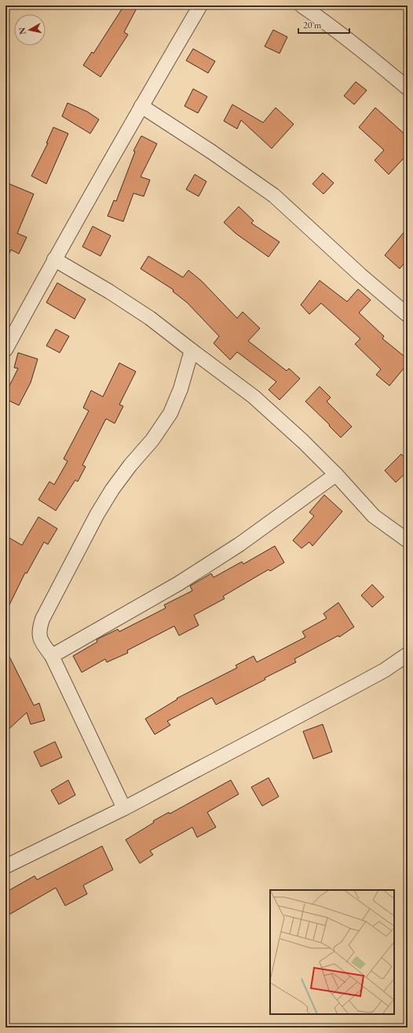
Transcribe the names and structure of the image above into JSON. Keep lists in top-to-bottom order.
{
  "scale_bar": "20 m",
  "north": "left"
}
